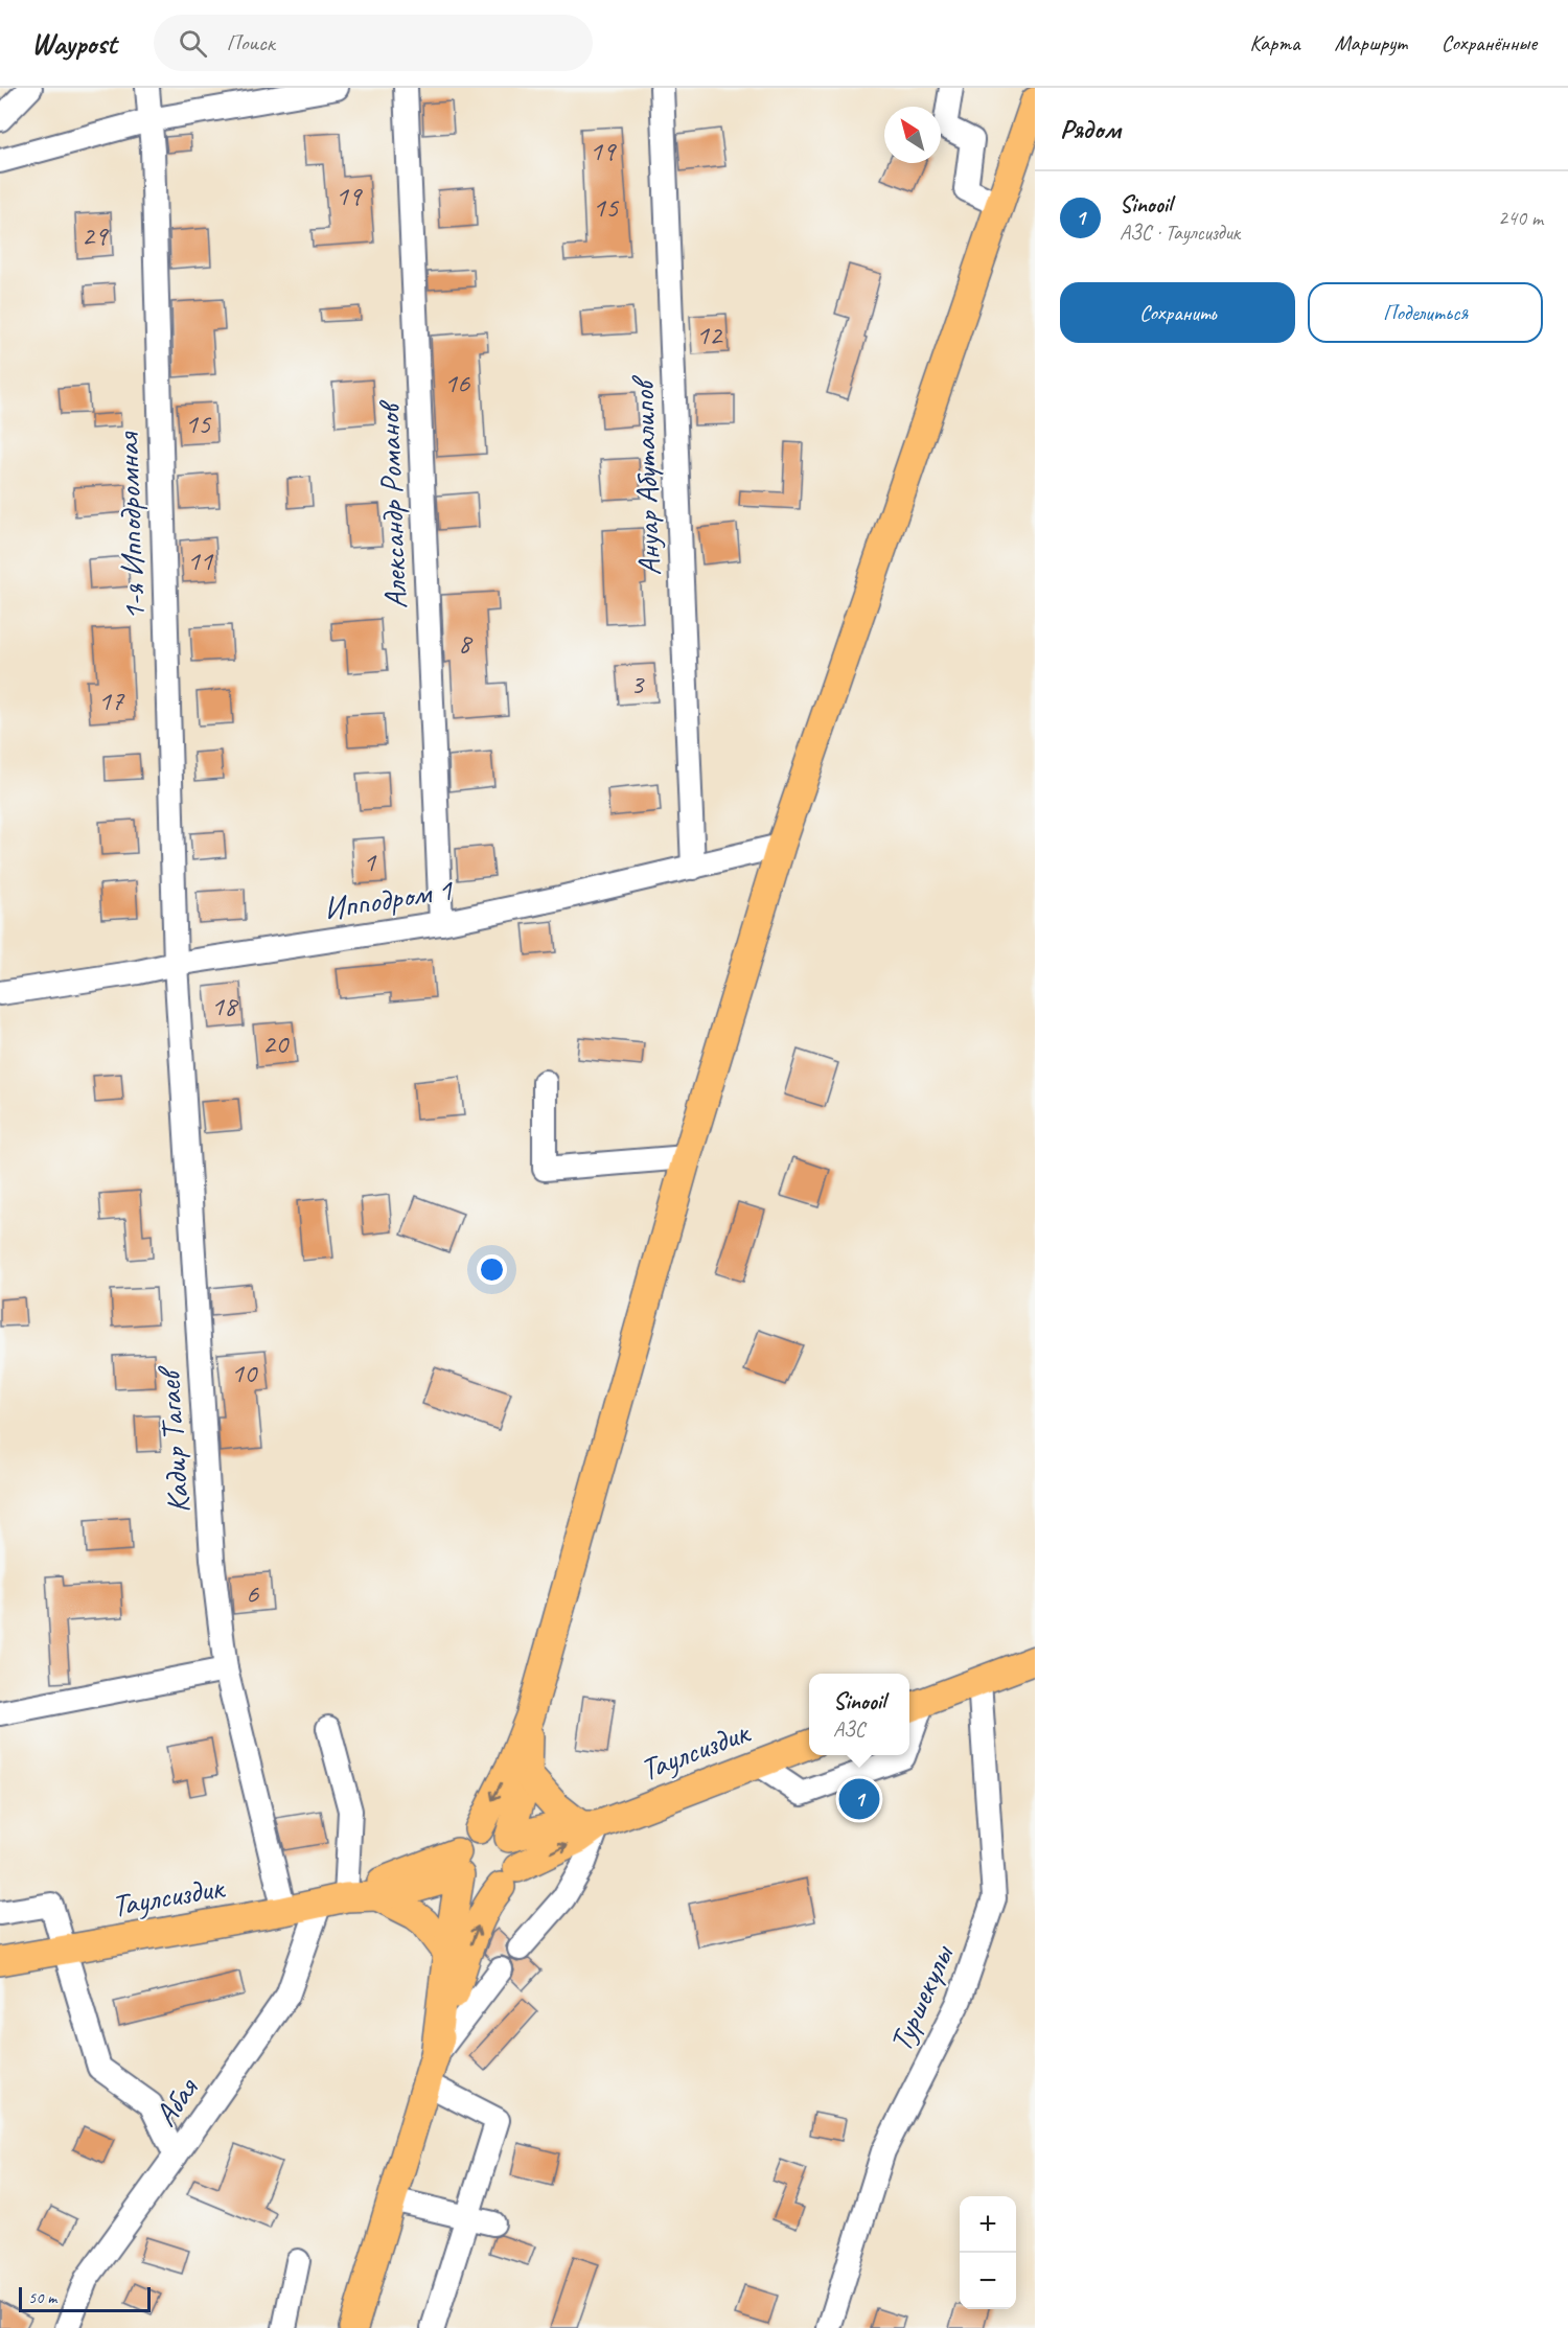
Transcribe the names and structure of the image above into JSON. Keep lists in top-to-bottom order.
{
  "streets": {
    "main road": ["Таулсиздик"],
    "street": [
      "Ануар Абуталипов",
      "Александр Романов",
      "1-я Ипподромная",
      "Ипподром 1",
      "Кадир Тагаев",
      "Туршекулы",
      "Абая"
    ]
  },
  "crossings": [
    ["Ануар Абуталипов", "Ипподром 1"],
    ["Александр Романов", "Ипподром 1"],
    ["1-я Ипподромная", "Ипподром 1"],
    ["1-я Ипподромная", "Кадир Тагаев"],
    ["Ипподром 1", "Кадир Тагаев"],
    ["Кадир Тагаев", "Таулсиздик"],
    ["Таулсиздик", "Абая"]
  ],
  "house_numbers": [
    "19",
    "19",
    "15",
    "29",
    "12",
    "16",
    "15",
    "11",
    "8",
    "3",
    "17",
    "1",
    "18",
    "20",
    "10",
    "6"
  ],
  "scale_bar": "50 m",
  "north": "top left",
  "page": {
    "header": "Waypost",
    "search": "Поиск",
    "nav": ["Карта", "Маршрут", "Сохранённые"],
    "heading": "Рядом",
    "list": [
      {
        "mark": "1",
        "name": "Sinooil",
        "note": "АЗС · Таулсиздик",
        "value": "240 m"
      }
    ],
    "buttons": ["Сохранить", "Поделиться"],
    "popup": ["Sinooil", "АЗС"],
    "pins": "1",
    "map_buttons": ["+", "−"],
    "scale": "50 m"
  }
}
